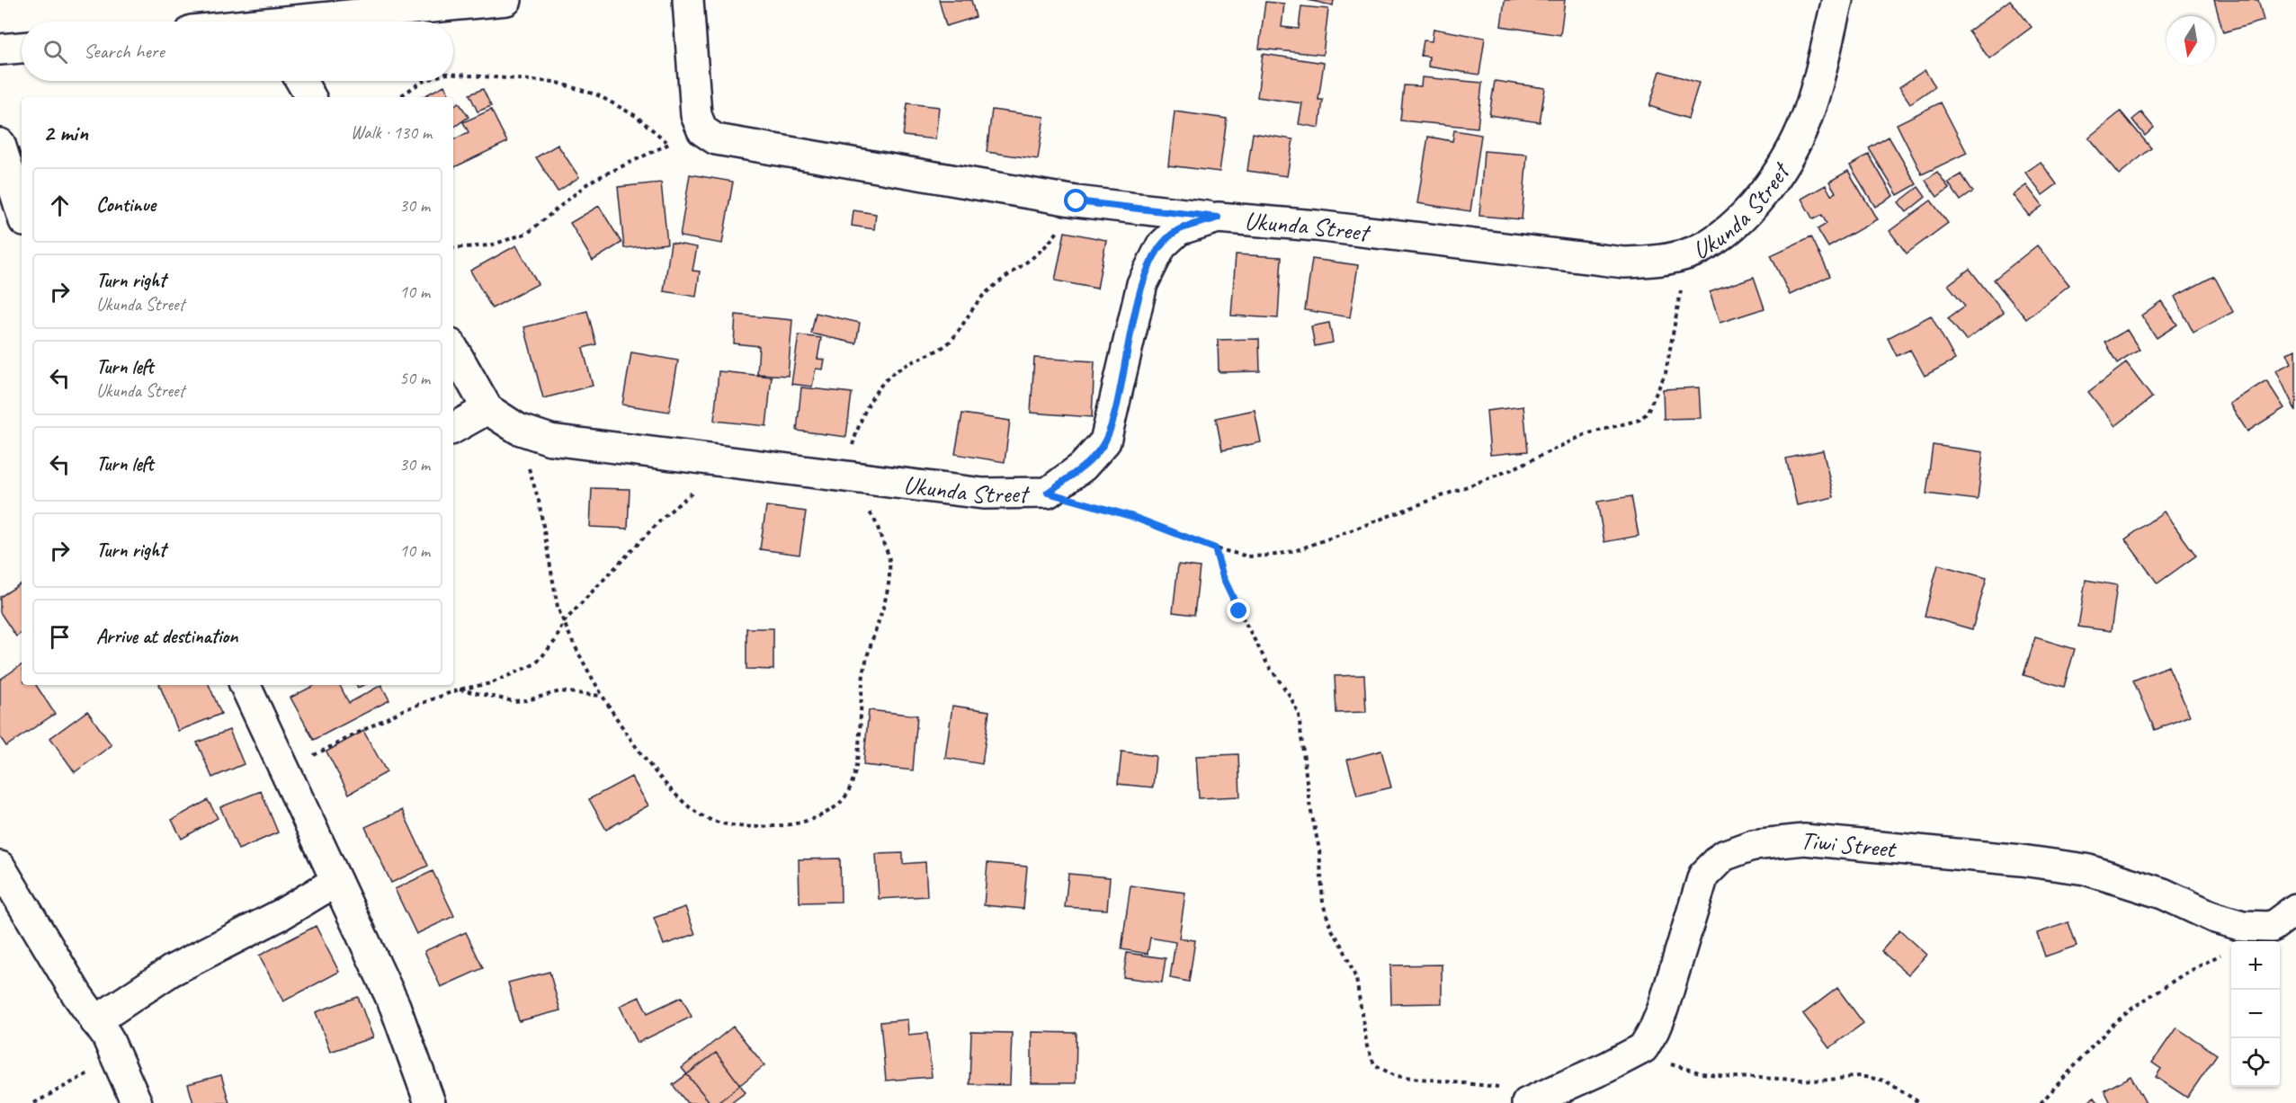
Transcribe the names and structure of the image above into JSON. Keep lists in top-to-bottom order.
{
  "streets": {
    "street": ["Ukunda Street", "Tiwi Street"]
  },
  "north": "bottom",
  "page": {
    "search": "Search here",
    "heading": ["2 min", "Walk · 130 m"],
    "list": [
      ["Continue", "30 m"],
      ["Turn right", "Ukunda Street", "10 m"],
      ["Turn left", "Ukunda Street", "50 m"],
      ["Turn left", "30 m"],
      ["Turn right", "10 m"],
      "Arrive at destination"
    ],
    "map_buttons": ["+", "−"]
  }
}
